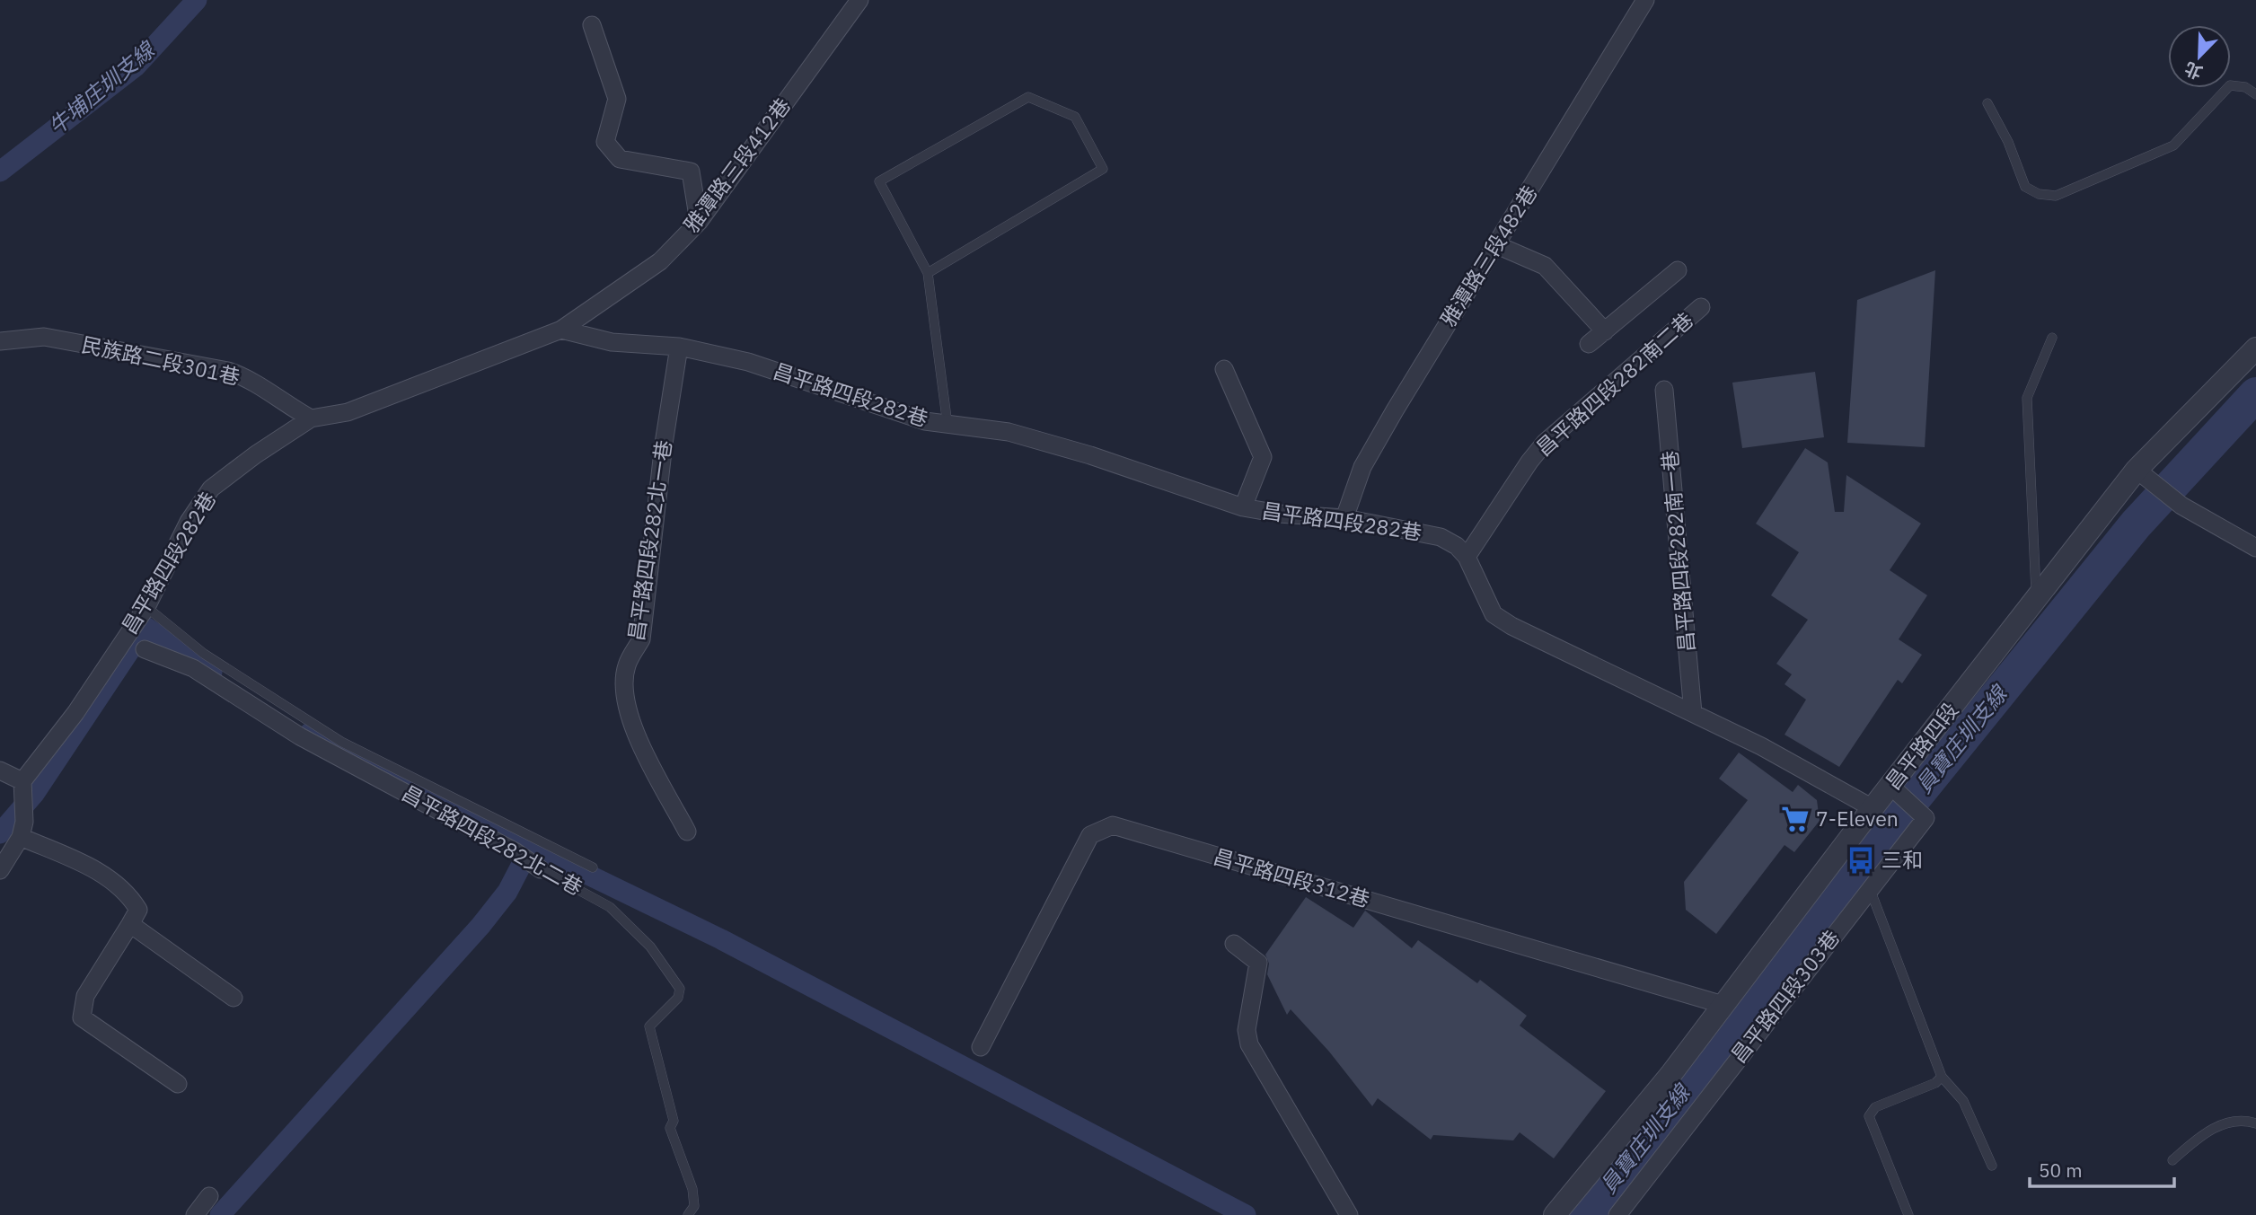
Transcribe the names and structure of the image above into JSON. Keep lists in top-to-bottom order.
{
  "streets": {
    "street": [
      "雅潭路三段412巷",
      "雅潭路三段482巷",
      "民族路二段301巷",
      "昌平路四段282南二巷",
      "昌平路四段282巷",
      "昌平路四段282北一巷",
      "昌平路四段282南一巷",
      "昌平路四段",
      "昌平路四段282北二巷",
      "昌平路四段312巷",
      "昌平路四段303巷"
    ]
  },
  "crossings": [
    ["雅潭路三段412巷", "昌平路四段282巷"],
    ["雅潭路三段482巷", "昌平路四段282巷"],
    ["民族路二段301巷", "昌平路四段282巷"],
    ["昌平路四段282南二巷", "昌平路四段282巷"],
    ["昌平路四段282巷", "昌平路四段282北一巷"],
    ["昌平路四段282巷", "昌平路四段282南一巷"],
    ["昌平路四段282巷", "昌平路四段"],
    ["昌平路四段282巷", "昌平路四段282北二巷"],
    ["昌平路四段", "昌平路四段312巷"],
    ["昌平路四段", "昌平路四段303巷"]
  ],
  "water": ["牛埔庄圳支線", "員寶庄圳支線"],
  "places": {
    "supermarket": ["7-Eleven"],
    "bus stop": ["三和"]
  },
  "scale_bar": "50 m",
  "north": "bottom left"
}
